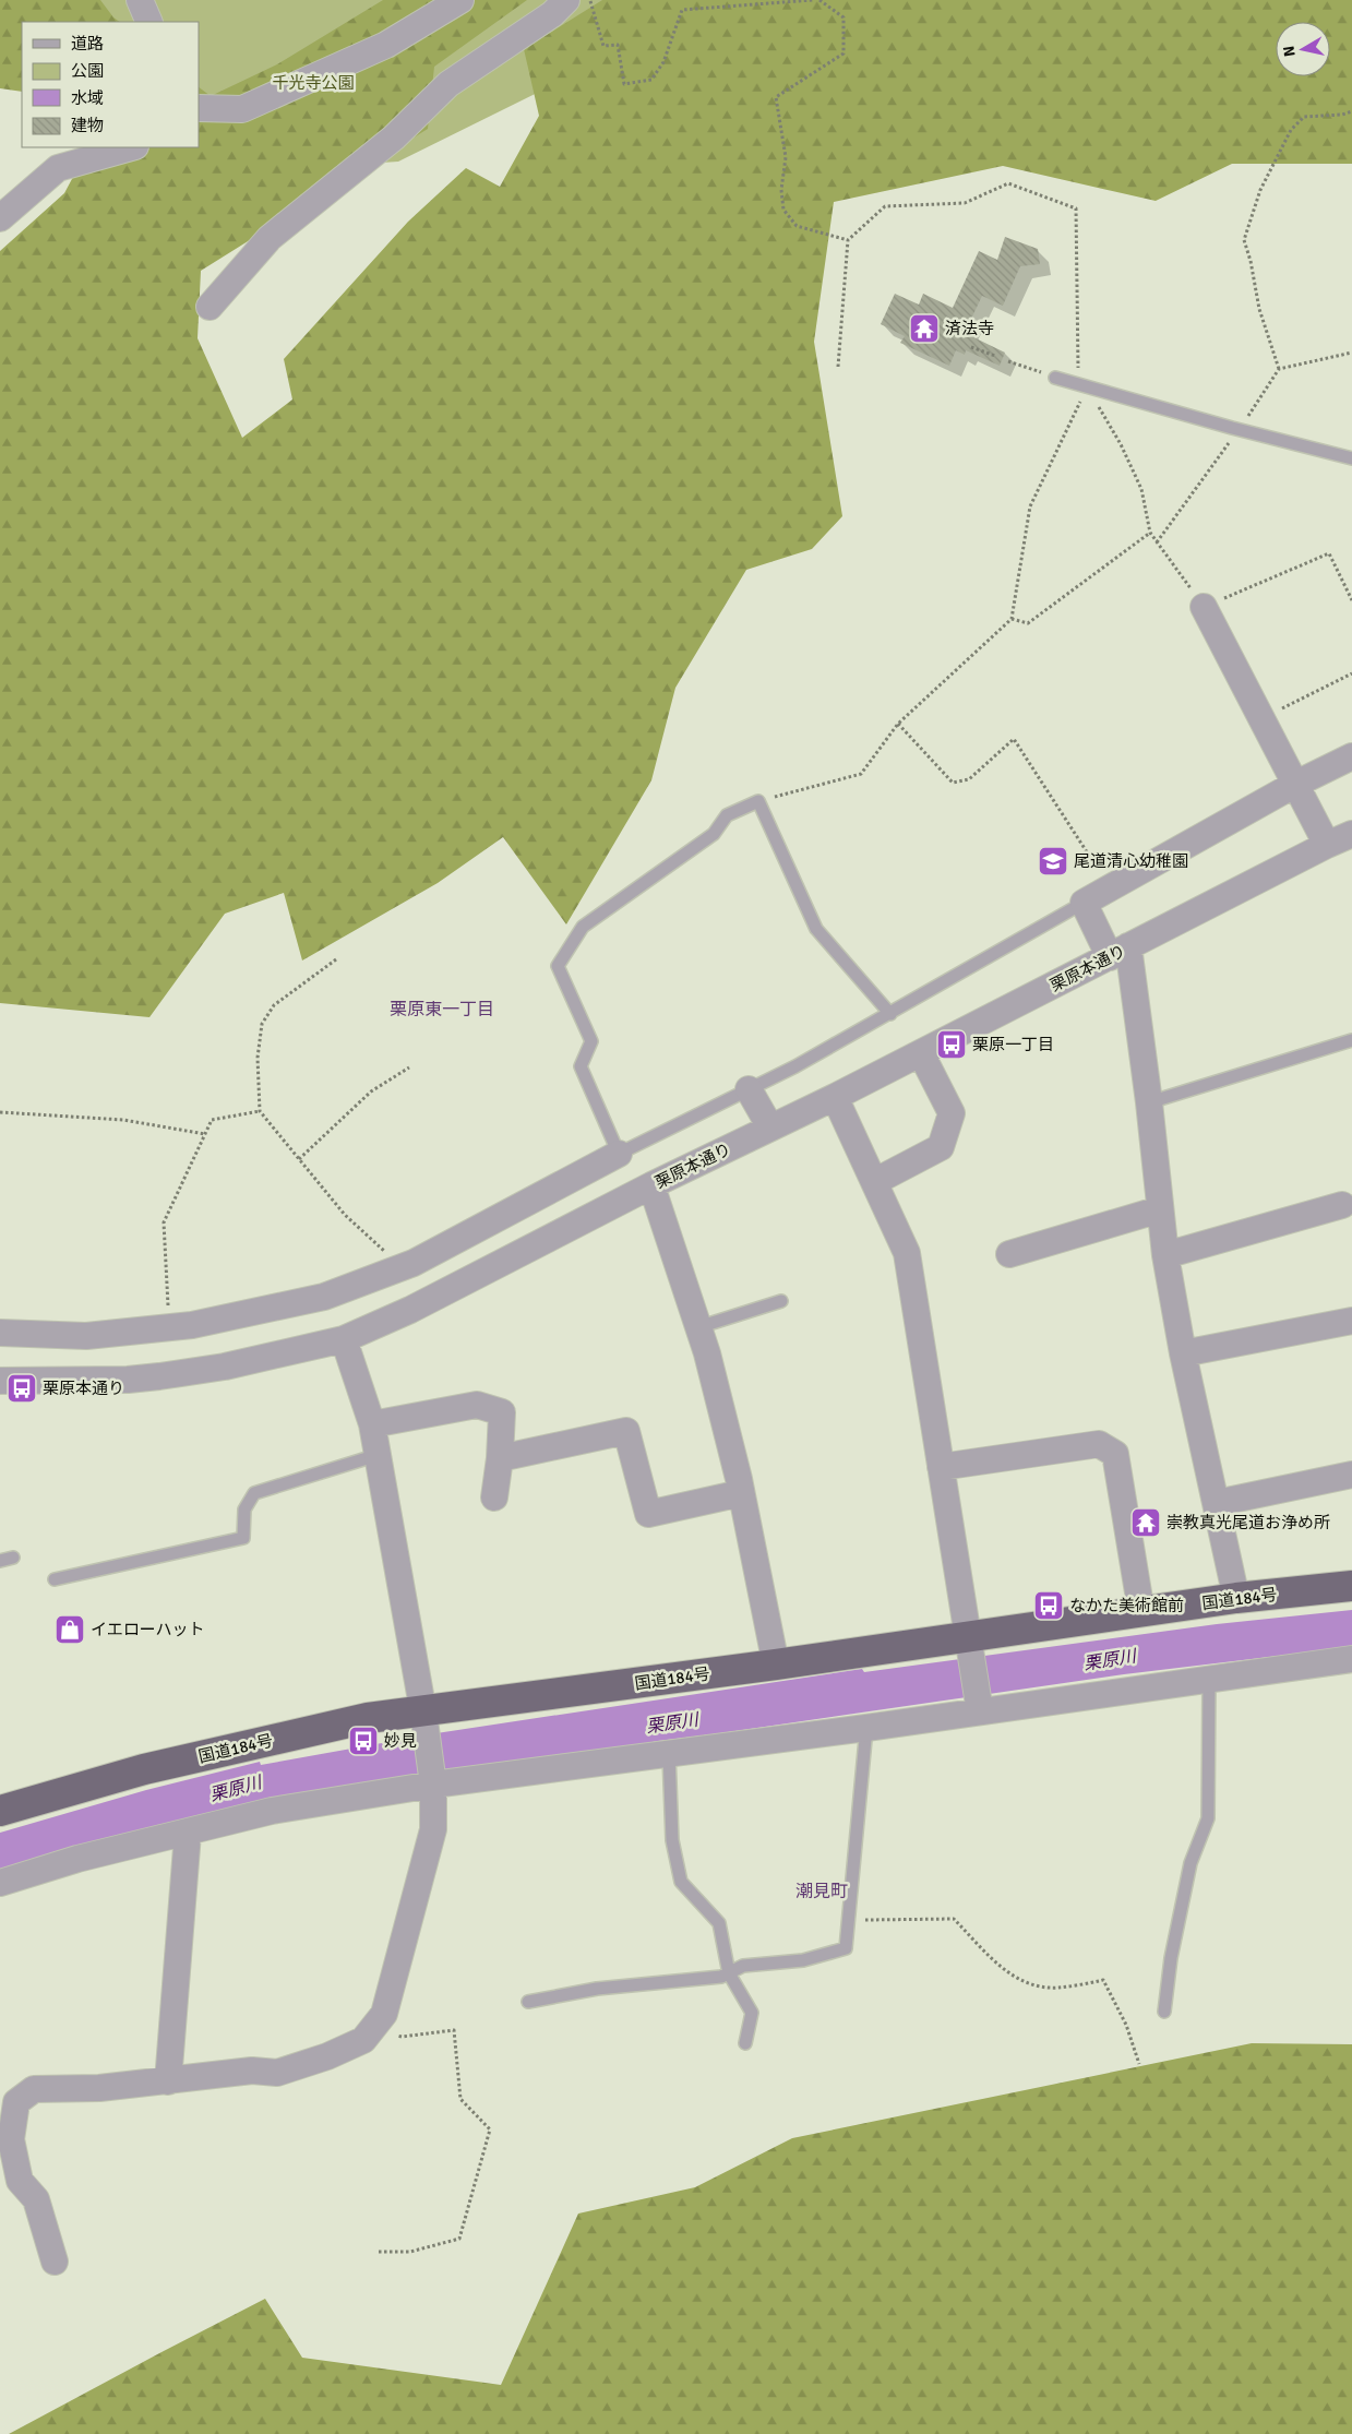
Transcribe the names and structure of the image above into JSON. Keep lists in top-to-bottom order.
{
  "streets": {
    "highway": ["国道184号"],
    "street": ["栗原本通り"]
  },
  "districts": ["栗原東一丁目", "潮見町"],
  "water": ["栗原川"],
  "parks": ["千光寺公園"],
  "places": {
    "temple": ["済法寺", "崇教真光尾道お浄め所"],
    "school or university": ["尾道清心幼稚園"],
    "bus stop": [
      "栗原一丁目",
      "栗原本通り",
      "なかた美術館前",
      "妙見"
    ],
    "shop": ["イエローハット"]
  },
  "legend": [
    "道路",
    "公園",
    "水域",
    "建物"
  ],
  "north": "left"
}
